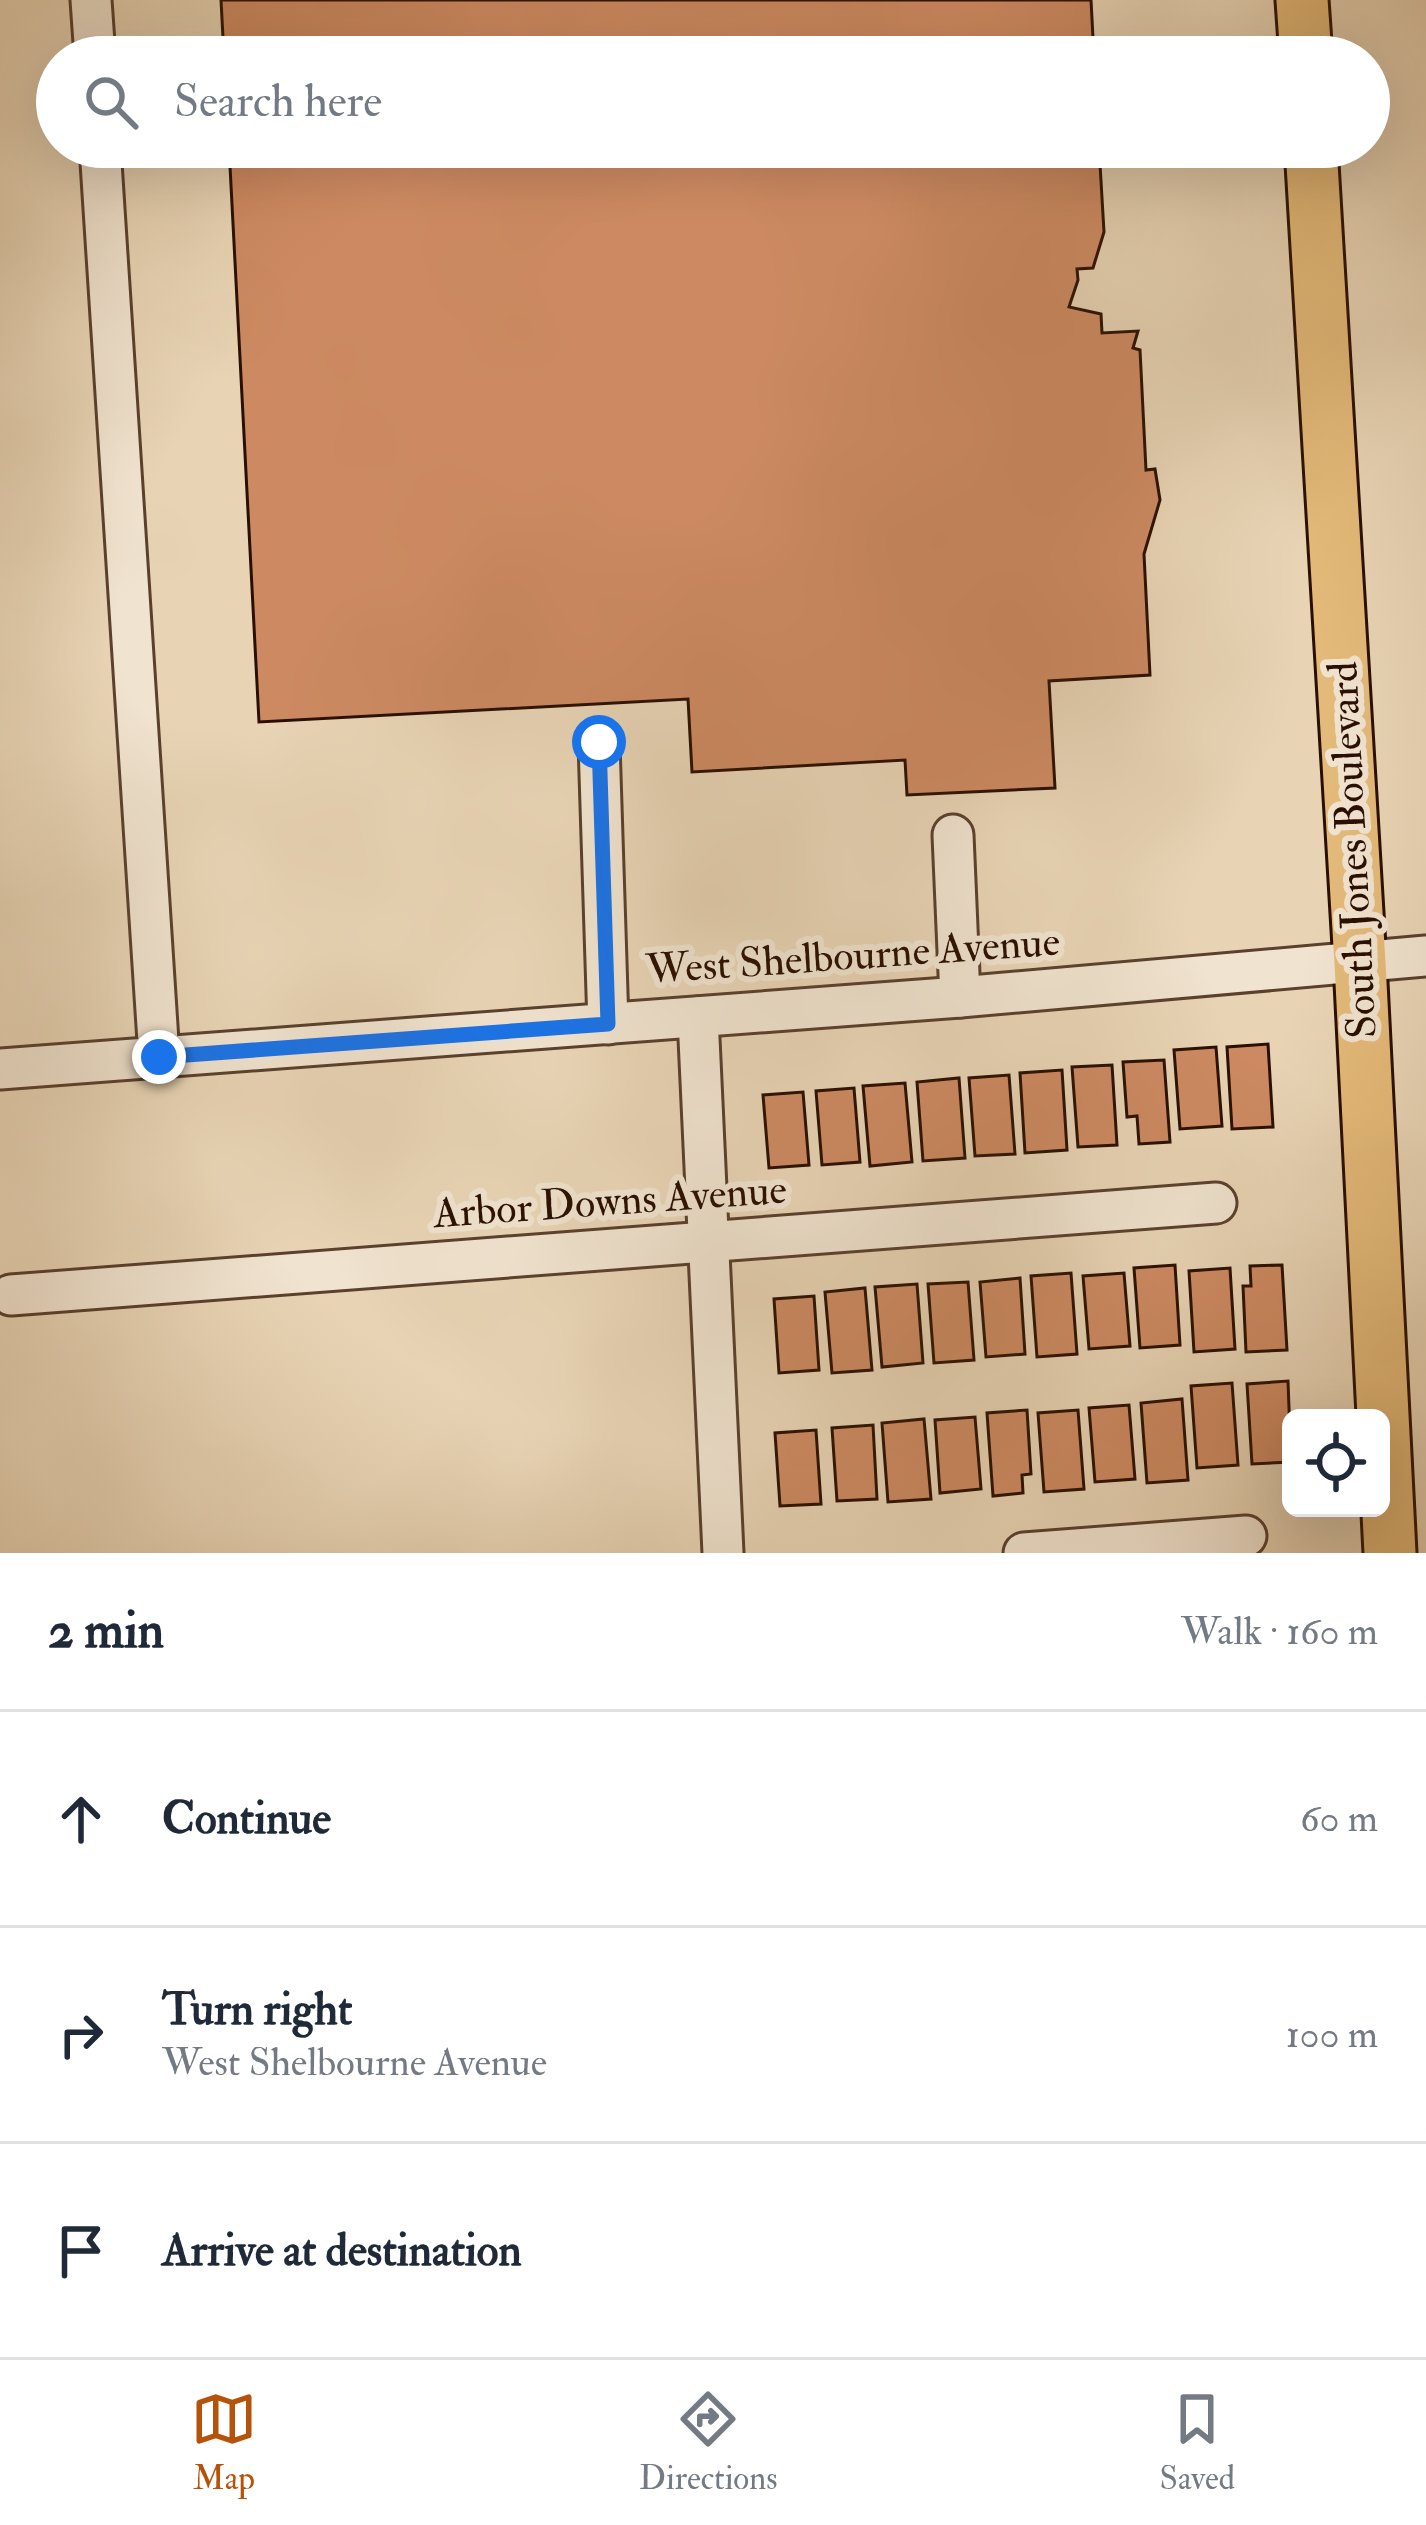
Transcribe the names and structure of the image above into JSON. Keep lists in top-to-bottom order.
{
  "streets": {
    "main road": ["South Jones Boulevard"],
    "street": ["West Shelbourne Avenue", "Arbor Downs Avenue"]
  },
  "crossings": [
    ["South Jones Boulevard", "West Shelbourne Avenue"]
  ],
  "page": {
    "search": "Search here",
    "heading": ["2 min", "Walk · 160 m"],
    "list": [
      ["Continue", "60 m"],
      ["Turn right", "West Shelbourne Avenue", "100 m"],
      "Arrive at destination"
    ],
    "nav": ["Map", "Directions", "Saved"]
  }
}
